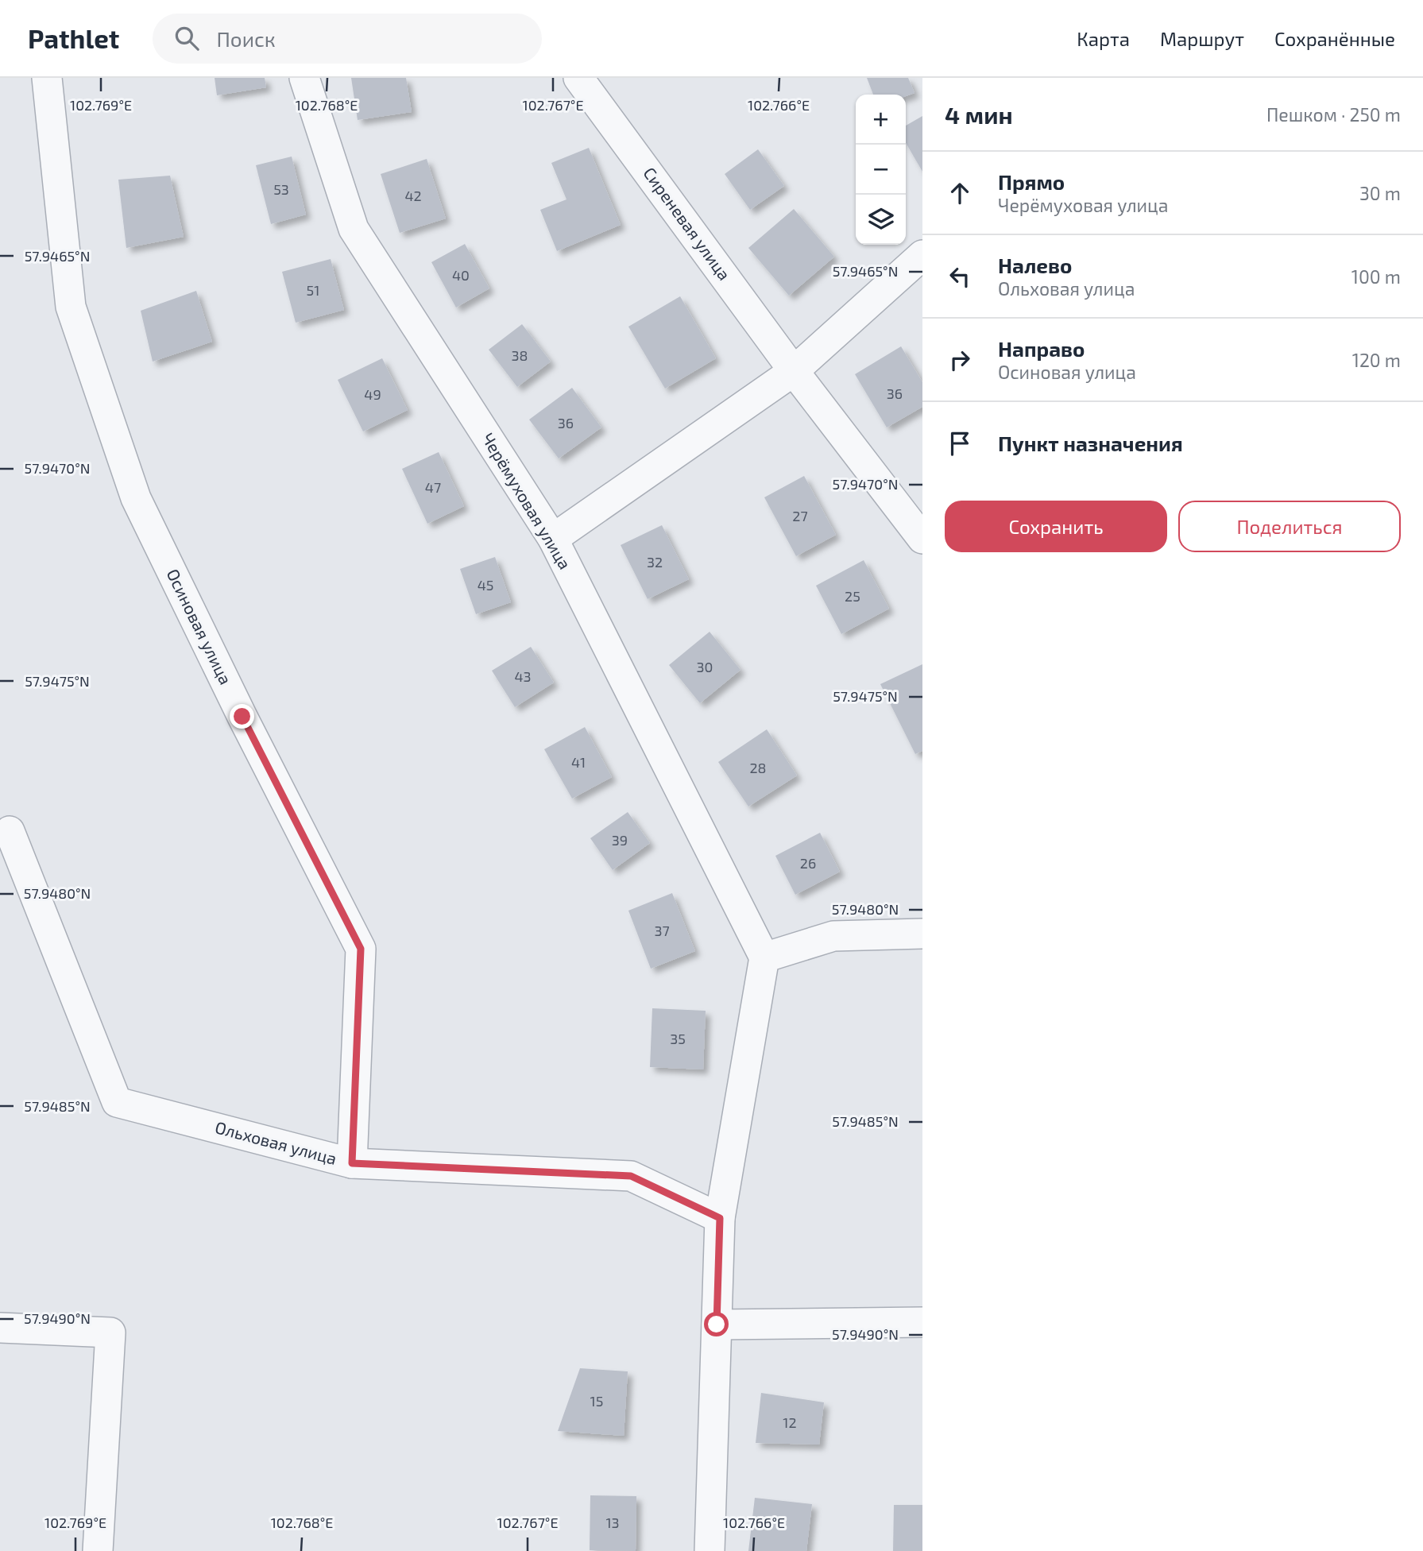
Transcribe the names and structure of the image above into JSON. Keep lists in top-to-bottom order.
{
  "streets": {
    "street": [
      "Сиреневая улица",
      "Черёмуховая улица",
      "Осиновая улица",
      "Ольховая улица"
    ]
  },
  "crossings": [
    ["Осиновая улица", "Ольховая улица"]
  ],
  "house_numbers": [
    "53",
    "42",
    "40",
    "51",
    "38",
    "36",
    "49",
    "36",
    "47",
    "27",
    "32",
    "45",
    "25",
    "30",
    "43",
    "41",
    "28",
    "39",
    "26",
    "37",
    "35",
    "15",
    "12",
    "13"
  ],
  "page": {
    "header": "Pathlet",
    "search": "Поиск",
    "nav": ["Карта", "Маршрут", "Сохранённые"],
    "heading": ["4 мин", "Пешком · 250 m"],
    "map_buttons": ["+", "−"],
    "list": [
      ["Прямо", "Черёмуховая улица", "30 m"],
      ["Налево", "Ольховая улица", "100 m"],
      ["Направо", "Осиновая улица", "120 m"],
      "Пункт назначения"
    ],
    "buttons": ["Сохранить", "Поделиться"]
  },
  "coordinates": [
    "102.769°E",
    "102.768°E",
    "102.767°E",
    "102.766°E",
    "57.9465°N",
    "57.9470°N",
    "57.9475°N",
    "57.9480°N",
    "57.9485°N",
    "57.9490°N"
  ]
}
